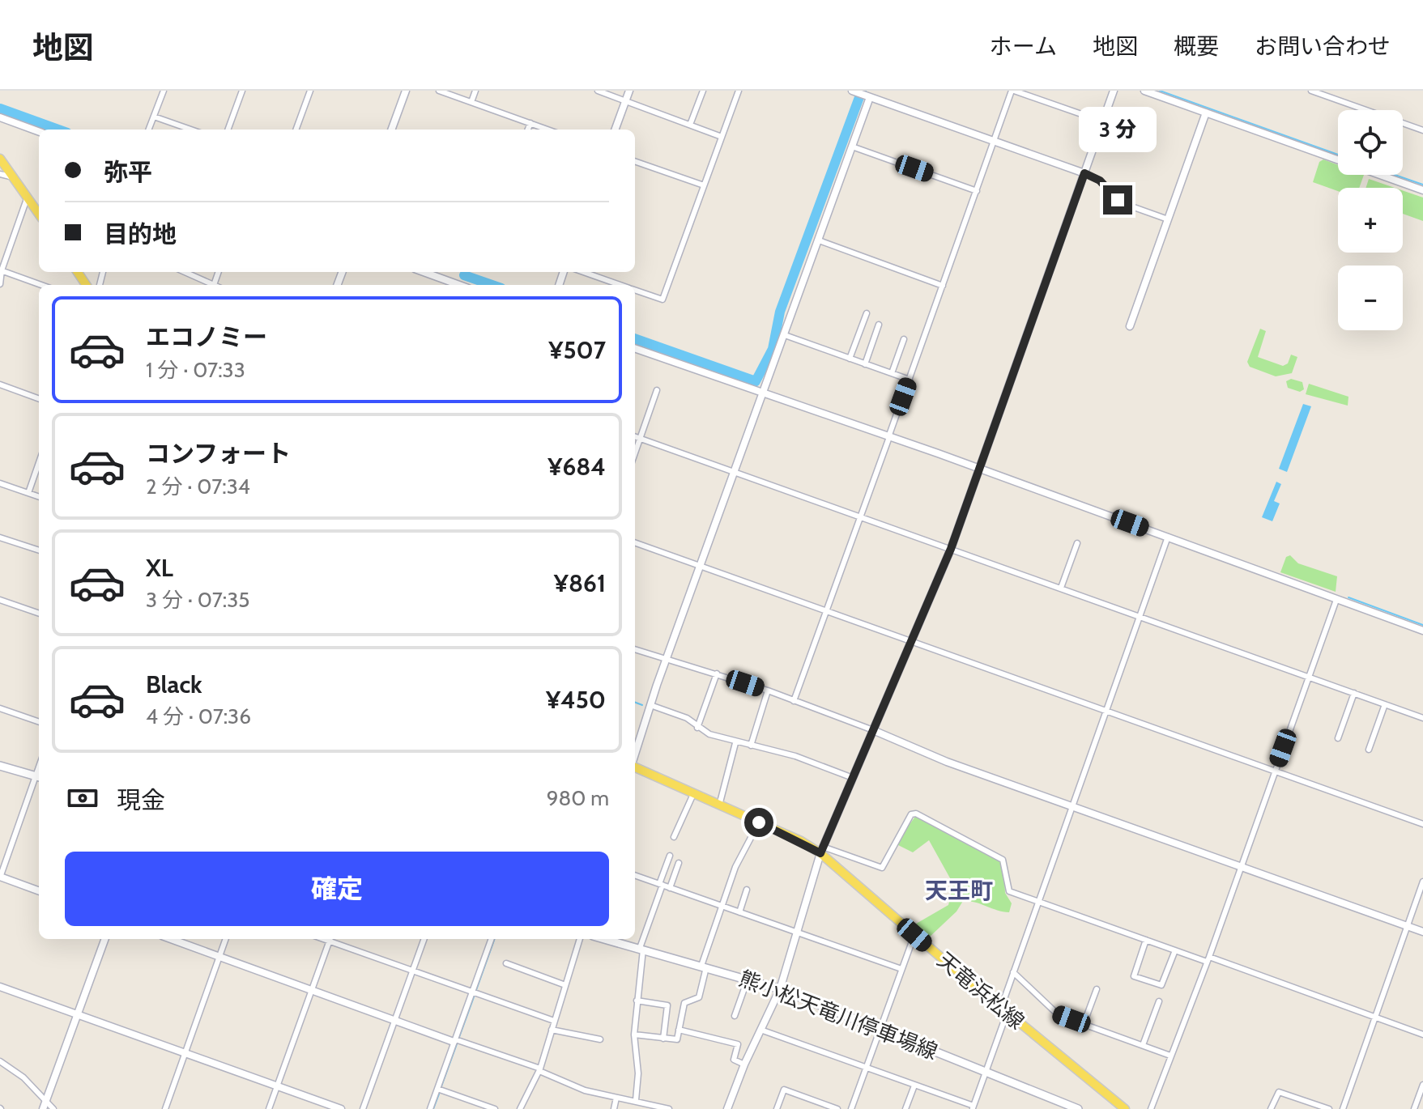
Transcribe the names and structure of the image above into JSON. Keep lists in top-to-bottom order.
{
  "streets": {
    "main road": ["天竜浜松線", "熊小松天竜川停車場線"]
  },
  "districts": ["天王町"],
  "page": {
    "header": "地図",
    "nav": [
      "ホーム",
      "地図",
      "概要",
      "お問い合わせ"
    ],
    "bubble": "3 分",
    "map_buttons": ["+", "−"],
    "banner": ["弥平", "目的地"],
    "list": [
      {
        "name": "エコノミー",
        "note": "1 分 · 07:33",
        "value": "¥507"
      },
      {
        "name": "コンフォート",
        "note": "2 分 · 07:34",
        "value": "¥684"
      },
      {
        "name": "XL",
        "note": "3 分 · 07:35",
        "value": "¥861"
      },
      {
        "name": "Black",
        "note": "4 分 · 07:36",
        "value": "¥450"
      }
    ],
    "pay": ["現金", "980 m"],
    "buttons": "確定"
  }
}
